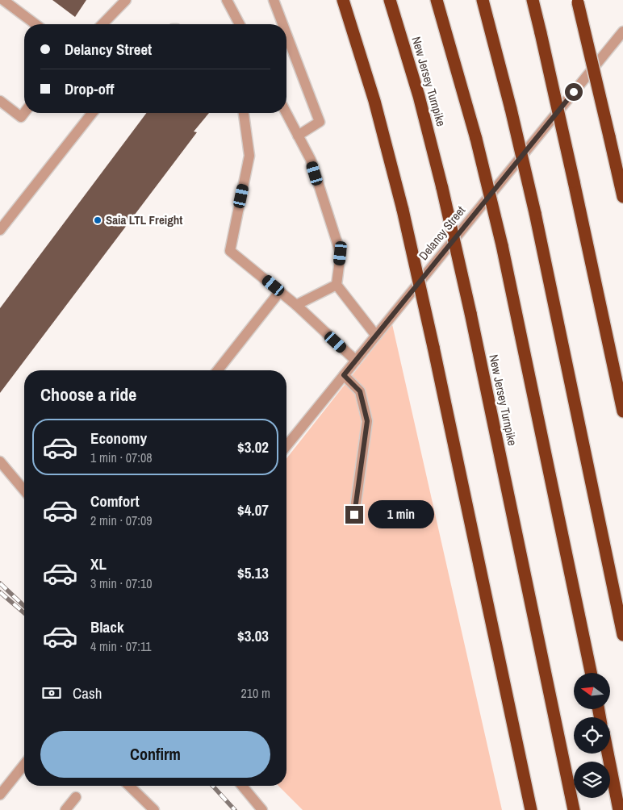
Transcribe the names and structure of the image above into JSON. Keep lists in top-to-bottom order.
{
  "streets": {
    "highway": ["New Jersey Turnpike"],
    "street": ["Delancy Street"]
  },
  "places": ["Saia LTL Freight"],
  "north": "left",
  "page": {
    "banner": ["Delancy Street", "Drop-off"],
    "heading": "Choose a ride",
    "list": [
      {
        "name": "Economy",
        "note": "1 min · 07:08",
        "value": "$3.02"
      },
      {
        "name": "Comfort",
        "note": "2 min · 07:09",
        "value": "$4.07"
      },
      {
        "name": "XL",
        "note": "3 min · 07:10",
        "value": "$5.13"
      },
      {
        "name": "Black",
        "note": "4 min · 07:11",
        "value": "$3.03"
      }
    ],
    "bubble": "1 min",
    "pay": ["Cash", "210 m"],
    "buttons": "Confirm"
  }
}
